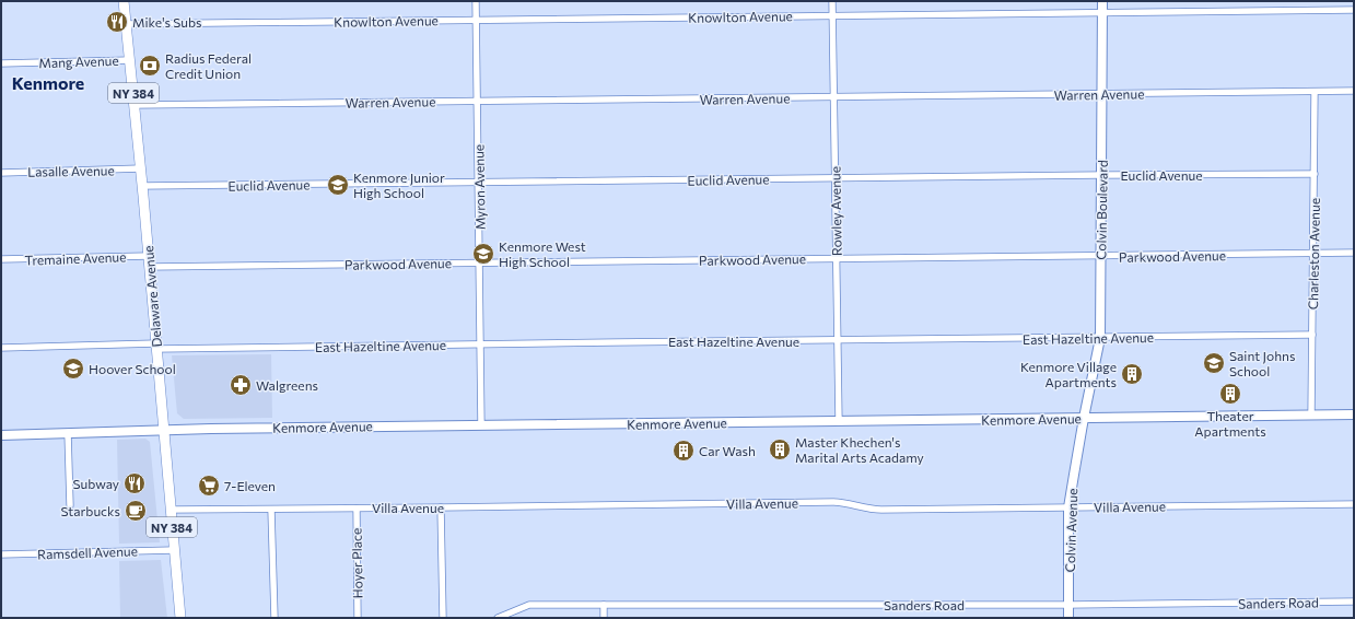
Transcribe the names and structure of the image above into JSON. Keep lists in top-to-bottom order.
{
  "streets": {
    "main road": [
      "NY 384",
      "Colvin Boulevard",
      "Delaware Avenue",
      "Kenmore Avenue",
      "Colvin Avenue"
    ],
    "street": [
      "Knowlton Avenue",
      "Mang Avenue",
      "Warren Avenue",
      "Lasalle Avenue",
      "Euclid Avenue",
      "Myron Avenue",
      "Rowley Avenue",
      "Charleston Avenue",
      "Parkwood Avenue",
      "Tremaine Avenue",
      "East Hazeltine Avenue",
      "Villa Avenue",
      "Ramsdell Avenue",
      "Hoyer Place",
      "Sanders Road"
    ]
  },
  "crossings": [
    ["Knowlton Avenue", "Myron Avenue"],
    ["Knowlton Avenue", "Colvin Boulevard"],
    ["Knowlton Avenue", "Rowley Avenue"],
    ["Knowlton Avenue", "Delaware Avenue"],
    ["Mang Avenue", "Delaware Avenue"],
    ["Warren Avenue", "Myron Avenue"],
    ["Warren Avenue", "Colvin Boulevard"],
    ["Warren Avenue", "Rowley Avenue"],
    ["Warren Avenue", "Charleston Avenue"],
    ["Warren Avenue", "Delaware Avenue"],
    ["Lasalle Avenue", "Delaware Avenue"],
    ["Euclid Avenue", "Myron Avenue"],
    ["Euclid Avenue", "Colvin Boulevard"],
    ["Euclid Avenue", "Rowley Avenue"],
    ["Euclid Avenue", "Charleston Avenue"],
    ["Euclid Avenue", "Delaware Avenue"],
    ["Myron Avenue", "Parkwood Avenue"],
    ["Myron Avenue", "East Hazeltine Avenue"],
    ["Myron Avenue", "Kenmore Avenue"],
    ["Colvin Boulevard", "Parkwood Avenue"],
    ["Colvin Boulevard", "East Hazeltine Avenue"],
    ["Colvin Boulevard", "Kenmore Avenue"],
    ["Colvin Boulevard", "Colvin Avenue"],
    ["Rowley Avenue", "Parkwood Avenue"],
    ["Rowley Avenue", "East Hazeltine Avenue"],
    ["Rowley Avenue", "Kenmore Avenue"],
    ["Charleston Avenue", "Parkwood Avenue"],
    ["Charleston Avenue", "East Hazeltine Avenue"],
    ["Charleston Avenue", "Kenmore Avenue"],
    ["Parkwood Avenue", "Delaware Avenue"],
    ["Tremaine Avenue", "Delaware Avenue"],
    ["Delaware Avenue", "East Hazeltine Avenue"],
    ["Delaware Avenue", "Kenmore Avenue"],
    ["Delaware Avenue", "Villa Avenue"],
    ["Delaware Avenue", "Ramsdell Avenue"],
    ["Kenmore Avenue", "Colvin Avenue"],
    ["Villa Avenue", "Colvin Avenue"],
    ["Villa Avenue", "Hoyer Place"],
    ["Colvin Avenue", "Sanders Road"]
  ],
  "districts": ["Kenmore"],
  "places": {
    "restaurant": ["Mike's Subs", "Subway"],
    "bank": ["Radius Federal Credit Union"],
    "school or university": [
      "Kenmore Junior High School",
      "Kenmore West High School",
      "Saint Johns School",
      "Hoover School"
    ],
    "building": [
      "Kenmore Village Apartments",
      "Theater Apartments",
      "Master Khechen's Marital Arts Acadamy",
      "Car Wash"
    ],
    "pharmacy": ["Walgreens"],
    "supermarket": ["7-Eleven"],
    "cafe": ["Starbucks"]
  }
}
